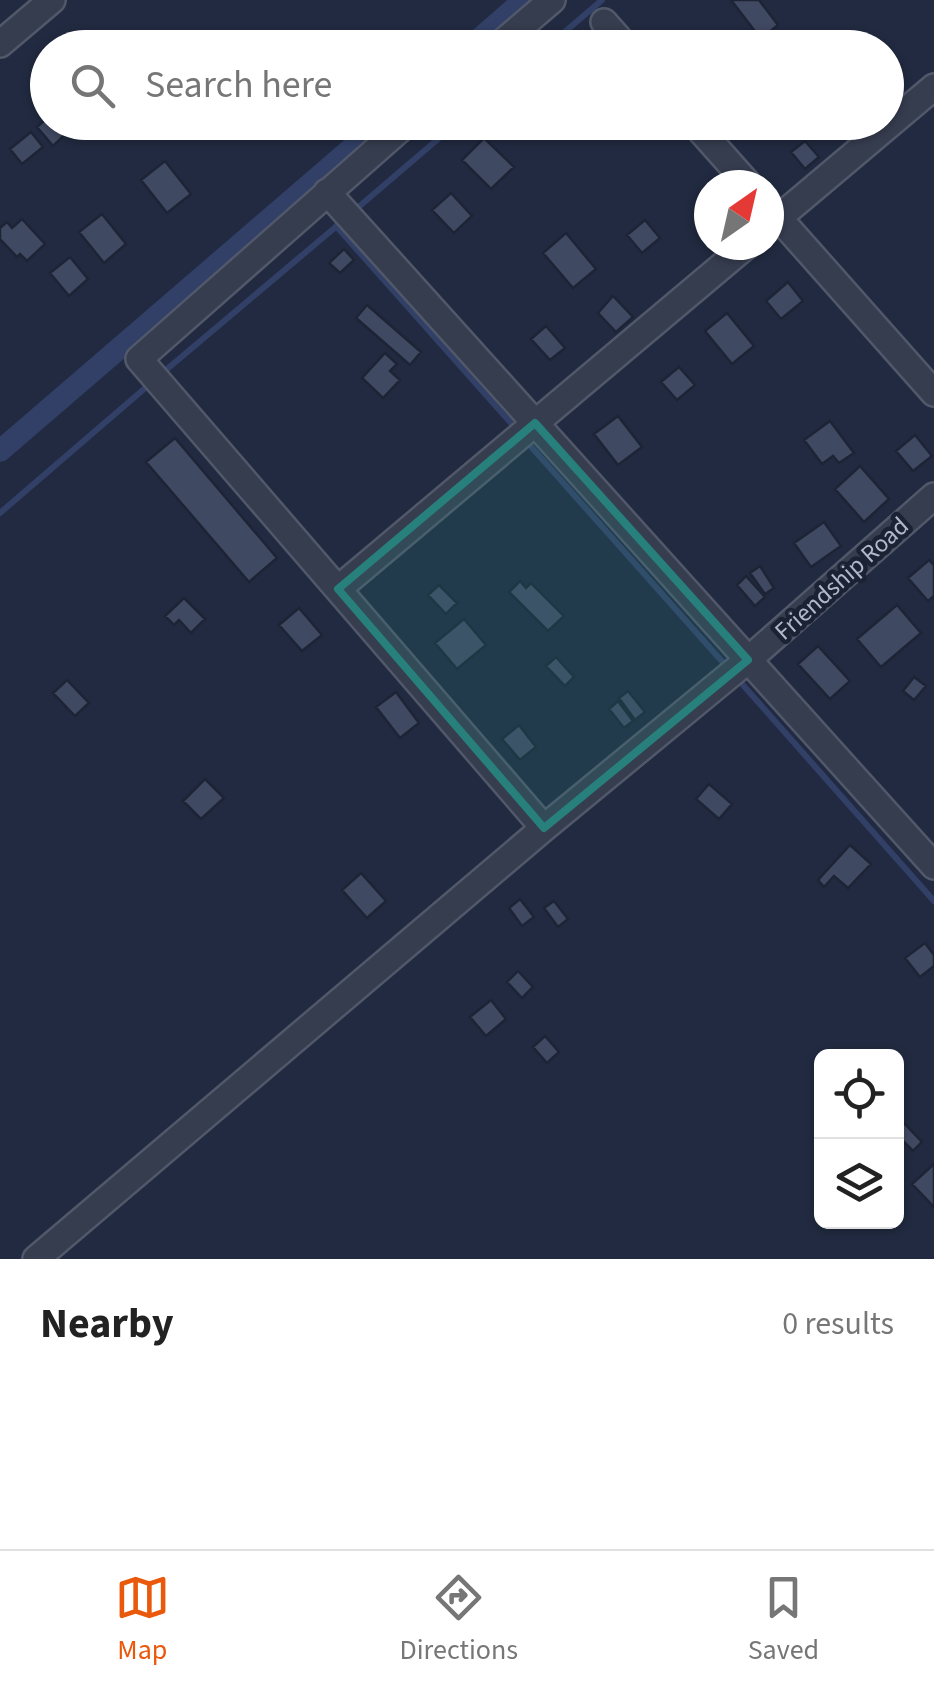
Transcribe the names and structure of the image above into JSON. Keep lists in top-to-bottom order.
{
  "streets": {
    "street": ["Friendship Road"]
  },
  "north": "top right",
  "page": {
    "search": "Search here",
    "heading": ["Nearby", "0 results"],
    "nav": ["Map", "Directions", "Saved"]
  }
}
